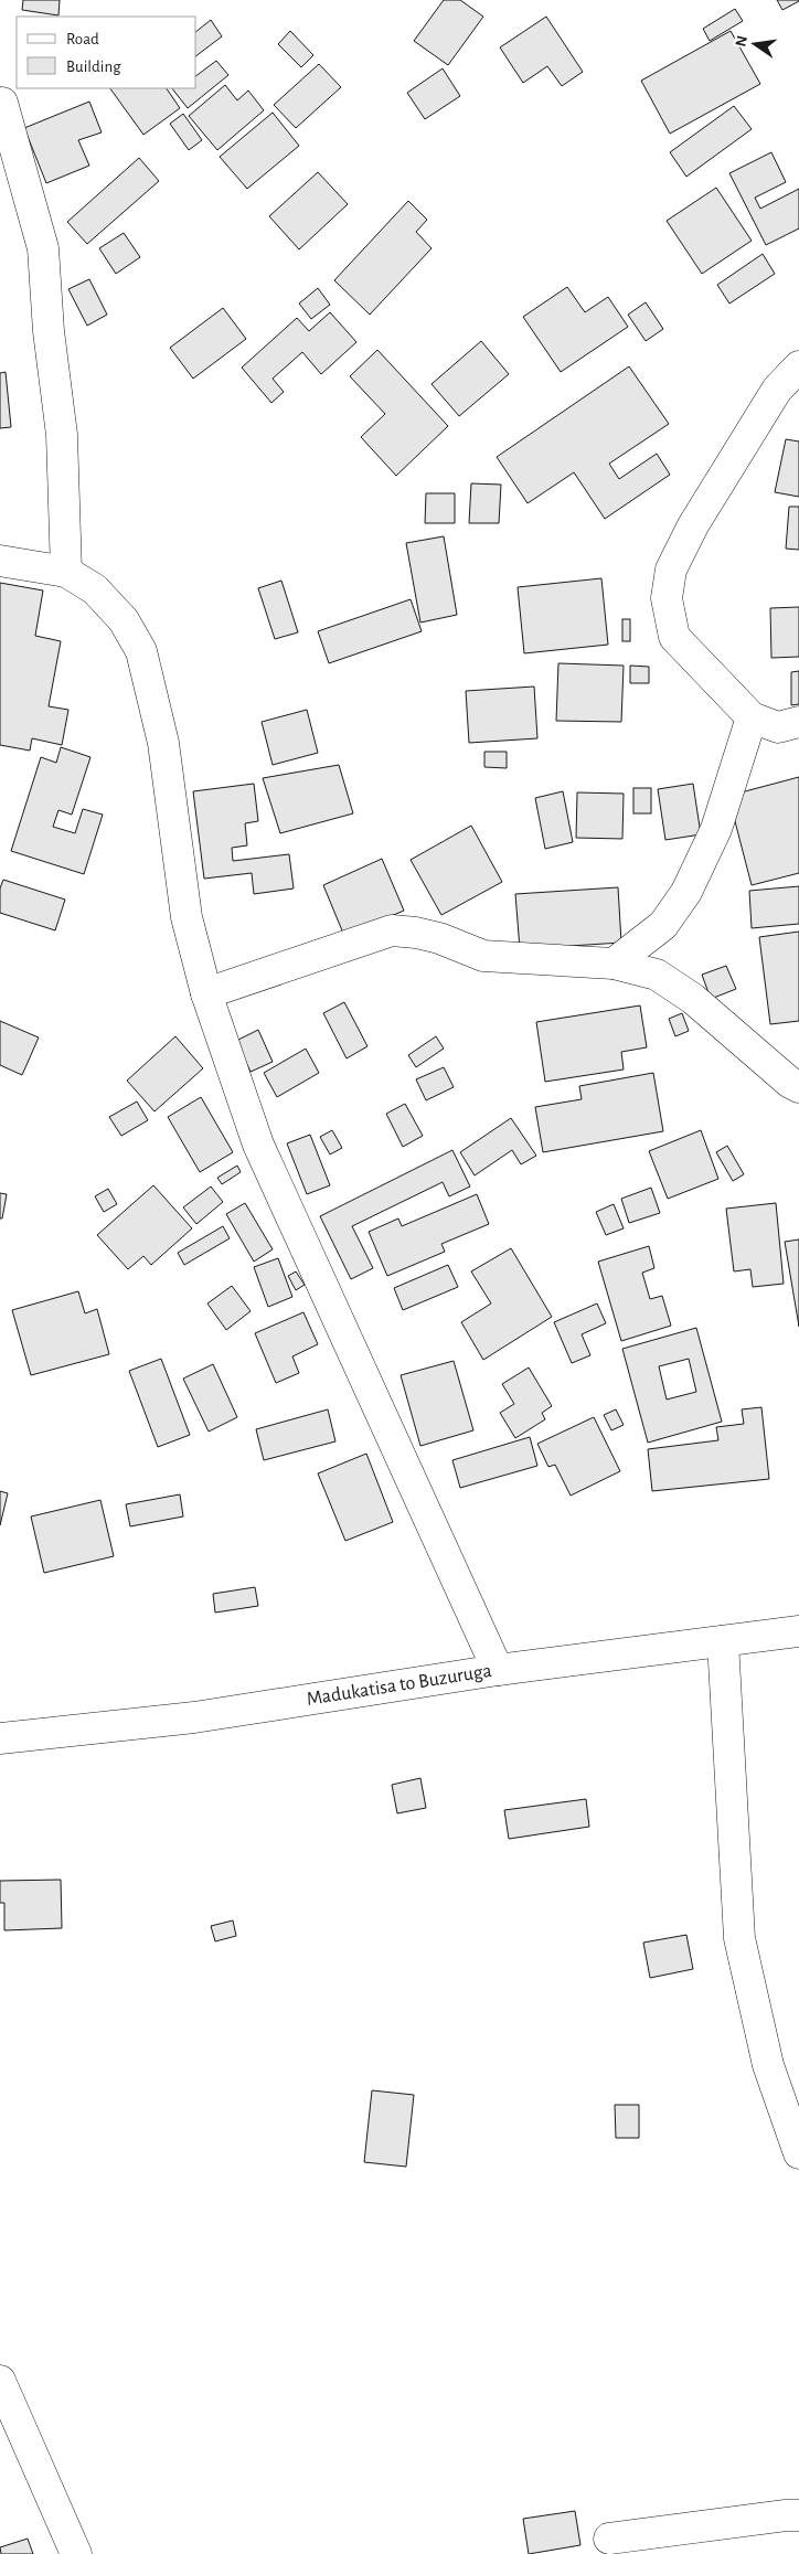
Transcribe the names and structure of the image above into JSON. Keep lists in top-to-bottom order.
{
  "streets": {
    "street": ["Madukatisa to Buzuruga"]
  },
  "legend": ["Road", "Building"],
  "north": "left"
}
